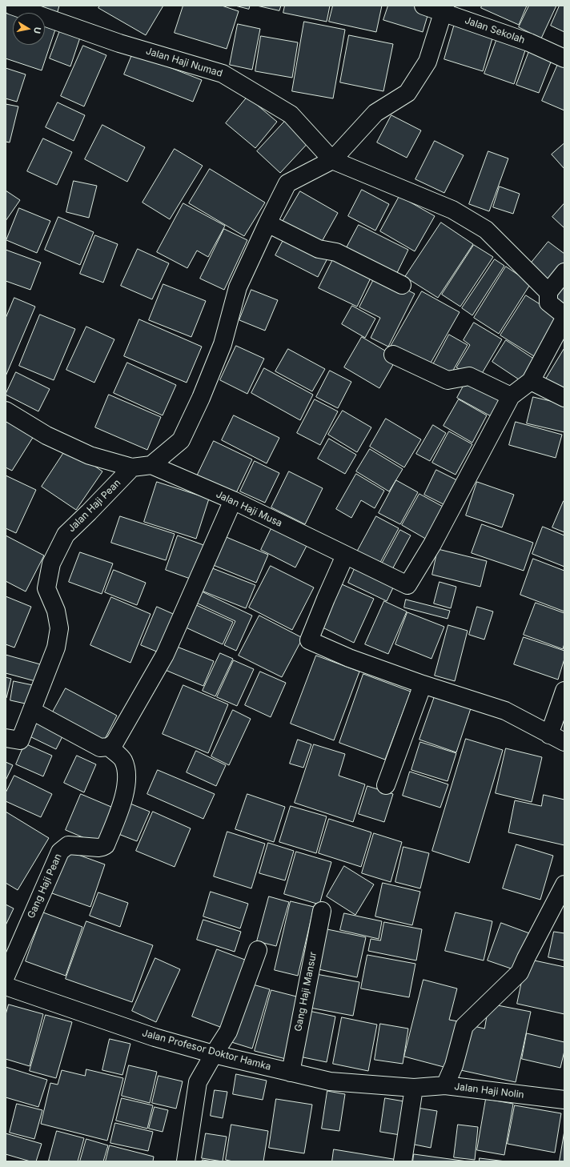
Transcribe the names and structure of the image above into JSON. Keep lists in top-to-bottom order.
{
  "streets": {
    "street": [
      "Jalan Sekolah",
      "Jalan Haji Numad",
      "Jalan Haji Pean",
      "Jalan Haji Musa",
      "Gang Haji Pean",
      "Gang Haji Mansur",
      "Jalan Profesor Doktor Hamka",
      "Jalan Haji Nolin"
    ]
  },
  "crossings": [
    ["Gang Haji Mansur", "Jalan Profesor Doktor Hamka"],
    ["Jalan Profesor Doktor Hamka", "Jalan Haji Nolin"]
  ],
  "north": "right"
}
